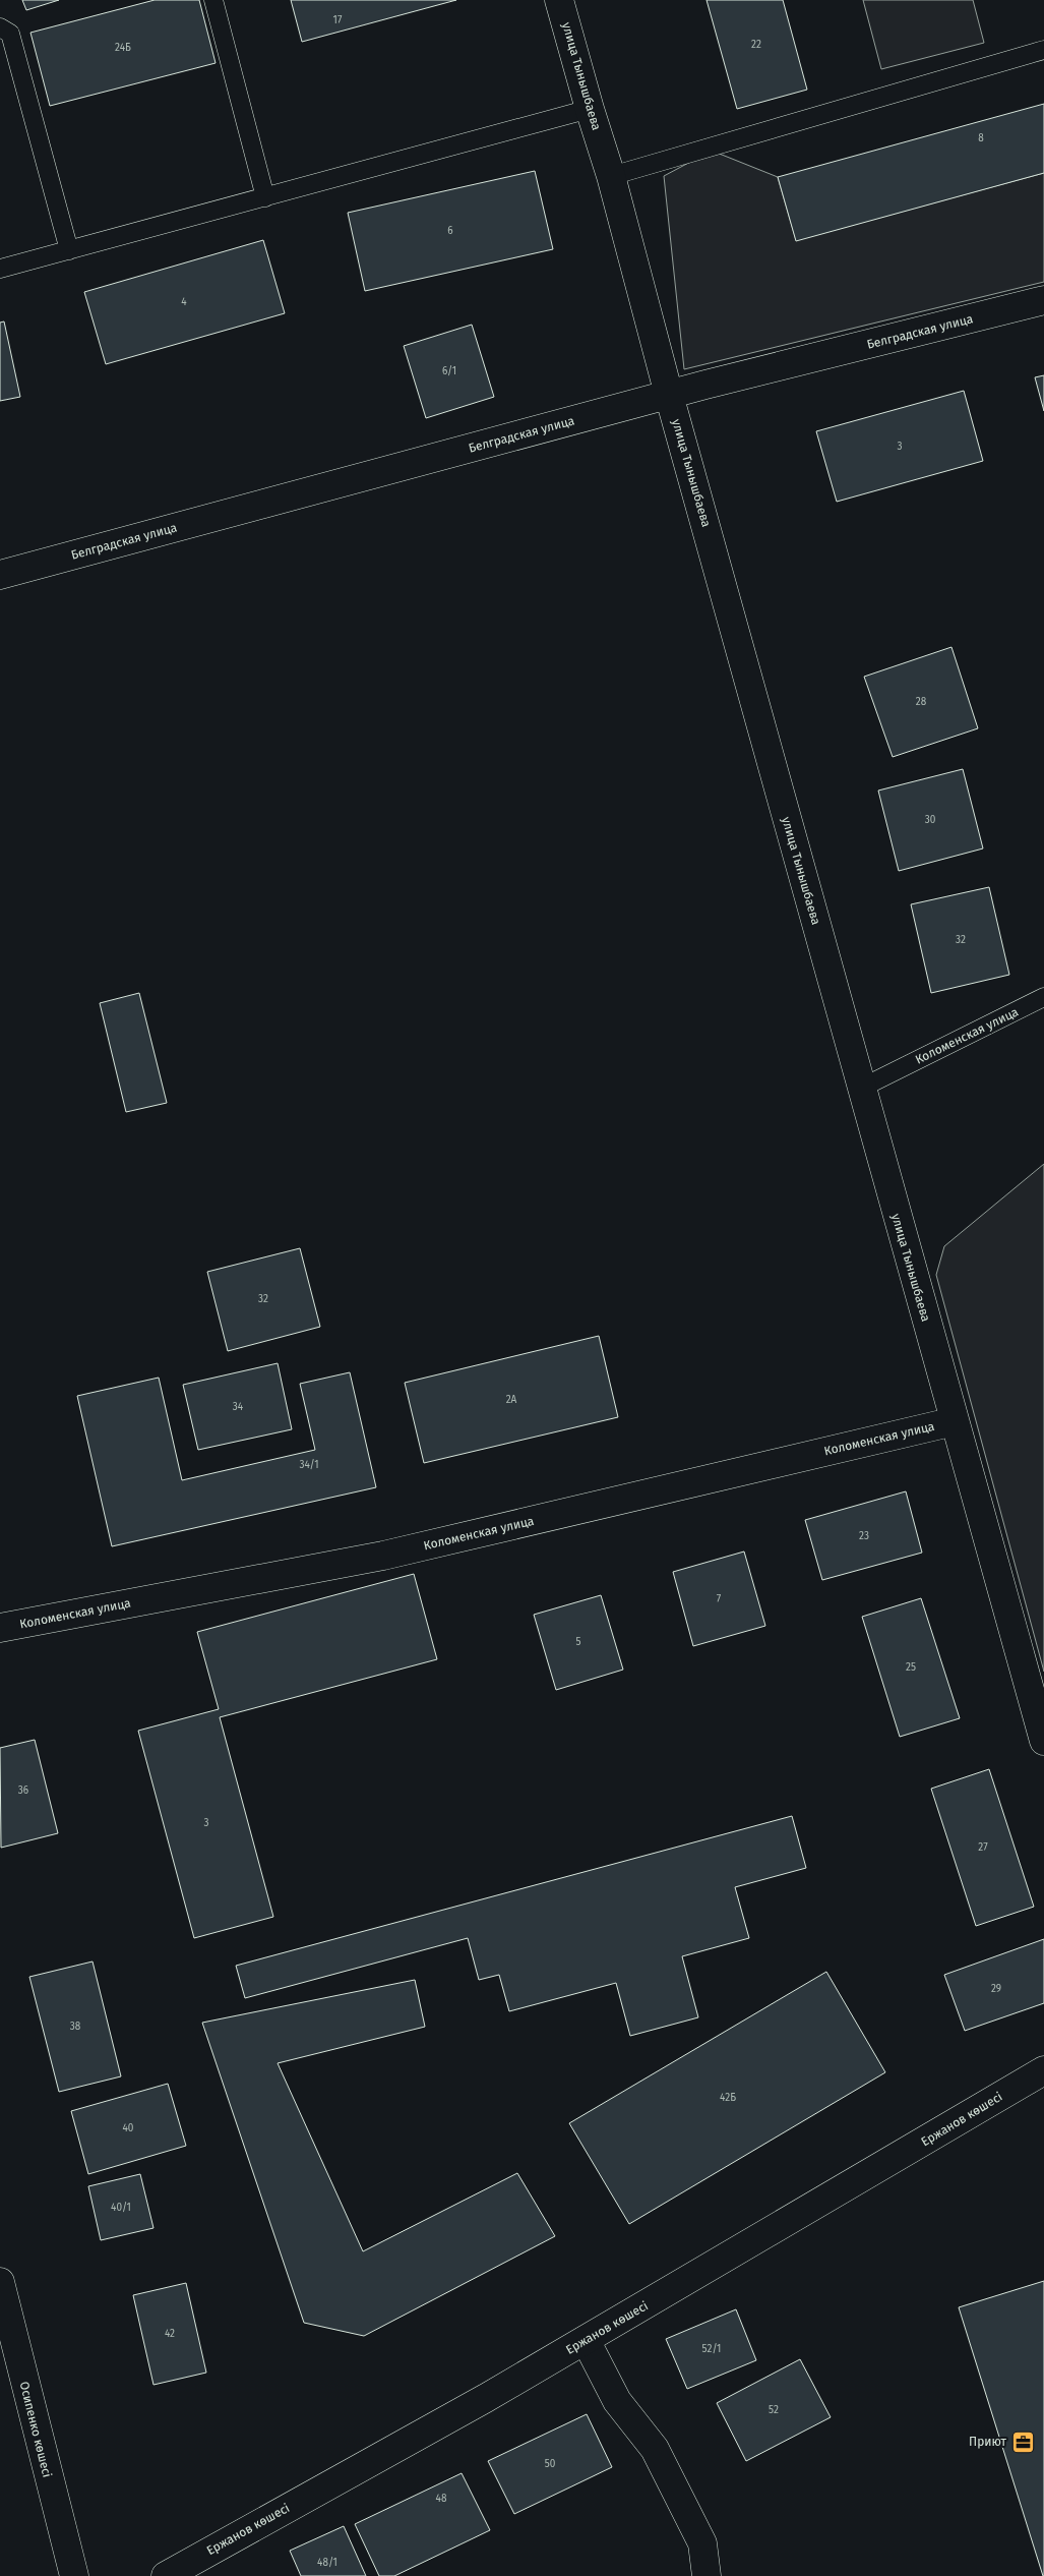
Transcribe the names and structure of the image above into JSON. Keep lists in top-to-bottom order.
{
  "streets": {
    "street": [
      "улица Тынышбаева",
      "Белградская улица",
      "Коломенская улица",
      "Ержанов көшесі",
      "Осипенко көшесі"
    ]
  },
  "crossings": [
    ["улица Тынышбаева", "Белградская улица"],
    ["улица Тынышбаева", "Коломенская улица"]
  ],
  "places": {
    "office": ["Приют"]
  },
  "house_numbers": [
    "17",
    "22",
    "24Б",
    "8",
    "6",
    "4",
    "6/1",
    "3",
    "28",
    "30",
    "32",
    "32",
    "2А",
    "34",
    "34/1",
    "23",
    "7",
    "5",
    "25",
    "36",
    "3",
    "27",
    "29",
    "38",
    "42Б",
    "40",
    "40/1",
    "42",
    "52/1",
    "52",
    "50",
    "48",
    "48/1"
  ]
}
